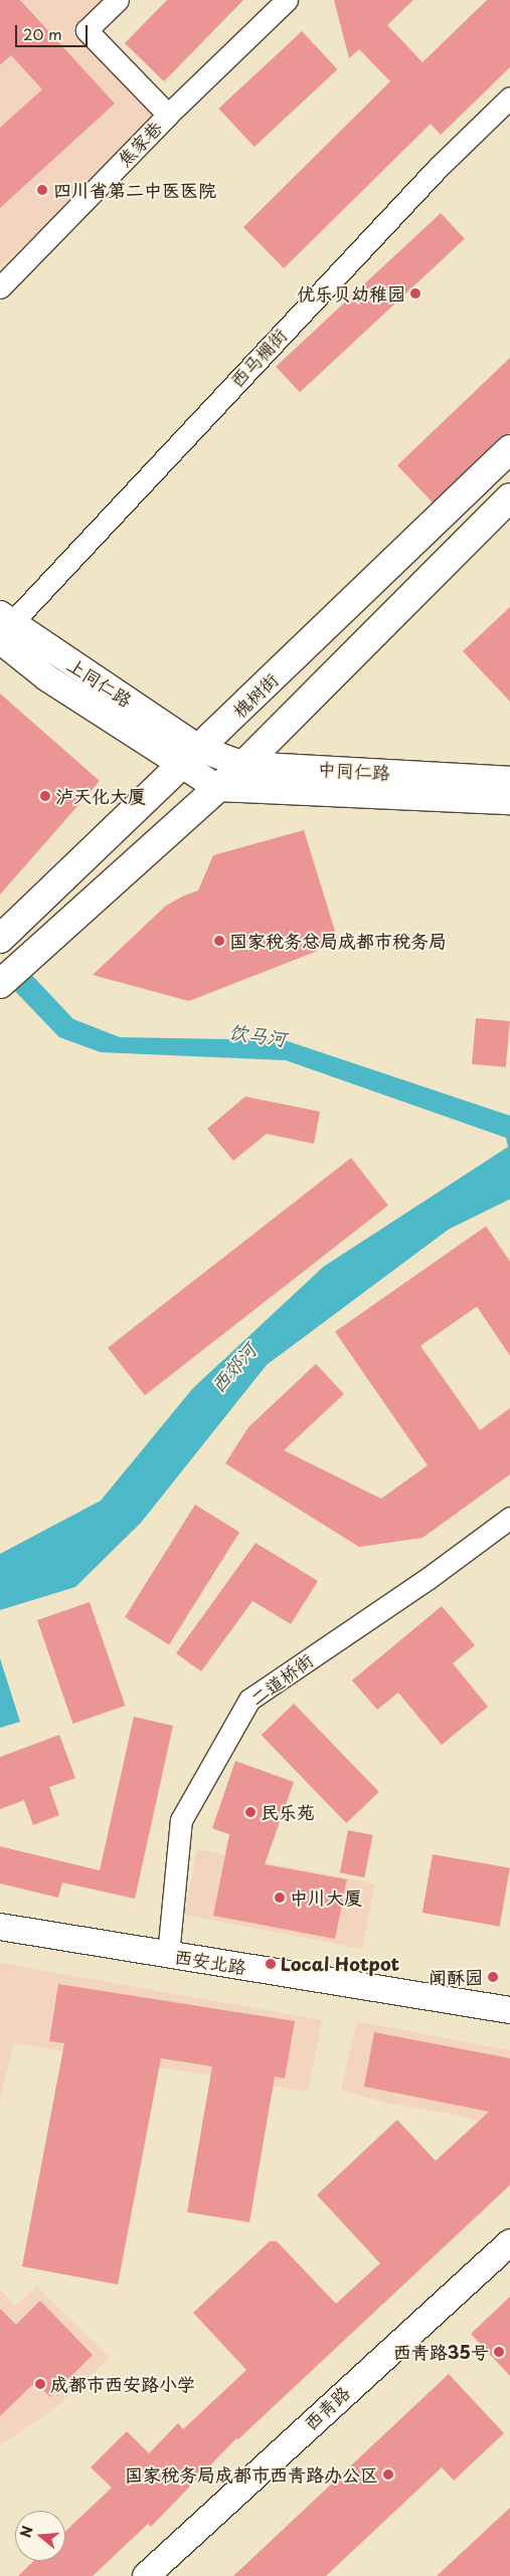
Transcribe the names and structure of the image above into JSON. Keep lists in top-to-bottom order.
{
  "streets": {
    "main road": ["槐树街"],
    "street": [
      "焦家巷",
      "西马棚街",
      "上同仁路",
      "中同仁路",
      "二道桥街",
      "西安北路",
      "西青路"
    ]
  },
  "crossings": [
    ["西马棚街", "上同仁路"],
    ["上同仁路", "槐树街"],
    ["上同仁路", "中同仁路"],
    ["槐树街", "中同仁路"],
    ["二道桥街", "西安北路"]
  ],
  "water": ["饮马河", "西郊河"],
  "places": [
    "四川省第二中医医院",
    "优乐贝幼稚园",
    "泸天化大厦",
    "国家税务总局成都市税务局",
    "民乐苑",
    "中川大厦",
    "Local Hotpot",
    "闻酥园",
    "西青路35号",
    "成都市西安路小学",
    "国家税务局成都市西青路办公区"
  ],
  "scale_bar": "20 m",
  "north": "left"
}
